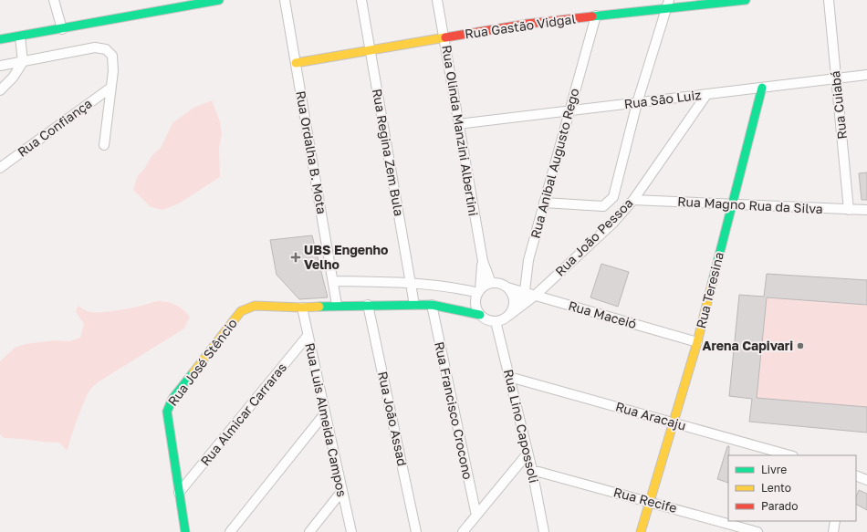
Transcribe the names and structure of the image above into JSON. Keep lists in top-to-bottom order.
{
  "streets": {
    "street": [
      "Rua Gastão Vidgal",
      "Rua São Luiz",
      "Rua Cuiabá",
      "Rua Confiança",
      "Rua Olinda Manzini Albertini",
      "Rua Ordalha B. Mota",
      "Rua Regina Zem Bula",
      "Rua Anibal Augusto Rego",
      "Rua Magno Rua da Silva",
      "Rua João Pessoa",
      "Rua Teresina",
      "Rua Maceió",
      "Rua José Stêncio",
      "Rua Francisco Crocono",
      "Rua Almicar Carraras",
      "Rua Aracaju",
      "Rua João Assad",
      "Rua Luis Almeida Campos",
      "Rua Lino Capossoli",
      "Rua Recife"
    ]
  },
  "crossings": [
    ["Rua Gastão Vidgal", "Rua Olinda Manzini Albertini"],
    ["Rua Gastão Vidgal", "Rua Ordalha B. Mota"],
    ["Rua Gastão Vidgal", "Rua Regina Zem Bula"],
    ["Rua Gastão Vidgal", "Rua Anibal Augusto Rego"],
    ["Rua São Luiz", "Rua Cuiabá"],
    ["Rua São Luiz", "Rua Olinda Manzini Albertini"],
    ["Rua São Luiz", "Rua Anibal Augusto Rego"],
    ["Rua São Luiz", "Rua João Pessoa"],
    ["Rua São Luiz", "Rua Teresina"],
    ["Rua Cuiabá", "Rua Magno Rua da Silva"],
    ["Rua Olinda Manzini Albertini", "Rua Anibal Augusto Rego"],
    ["Rua Olinda Manzini Albertini", "Rua João Pessoa"],
    ["Rua Olinda Manzini Albertini", "Rua Maceió"],
    ["Rua Olinda Manzini Albertini", "Rua José Stêncio"],
    ["Rua Olinda Manzini Albertini", "Rua Lino Capossoli"],
    ["Rua Ordalha B. Mota", "Rua José Stêncio"],
    ["Rua Regina Zem Bula", "Rua José Stêncio"],
    ["Rua Anibal Augusto Rego", "Rua João Pessoa"],
    ["Rua Anibal Augusto Rego", "Rua Maceió"],
    ["Rua Anibal Augusto Rego", "Rua José Stêncio"],
    ["Rua Anibal Augusto Rego", "Rua Lino Capossoli"],
    ["Rua Magno Rua da Silva", "Rua João Pessoa"],
    ["Rua Magno Rua da Silva", "Rua Teresina"],
    ["Rua João Pessoa", "Rua Maceió"],
    ["Rua João Pessoa", "Rua José Stêncio"],
    ["Rua João Pessoa", "Rua Lino Capossoli"],
    ["Rua Teresina", "Rua Maceió"],
    ["Rua Teresina", "Rua Aracaju"],
    ["Rua Teresina", "Rua Recife"],
    ["Rua Maceió", "Rua José Stêncio"],
    ["Rua Maceió", "Rua Lino Capossoli"],
    ["Rua José Stêncio", "Rua Francisco Crocono"],
    ["Rua José Stêncio", "Rua Almicar Carraras"],
    ["Rua José Stêncio", "Rua João Assad"],
    ["Rua José Stêncio", "Rua Luis Almeida Campos"],
    ["Rua José Stêncio", "Rua Lino Capossoli"],
    ["Rua Almicar Carraras", "Rua Luis Almeida Campos"],
    ["Rua Aracaju", "Rua Lino Capossoli"],
    ["Rua Lino Capossoli", "Rua Recife"]
  ],
  "places": {
    "health": ["UBS Engenho Velho"],
    "other": ["Arena Capivari"]
  },
  "legend": ["Livre", "Lento", "Parado"]
}
